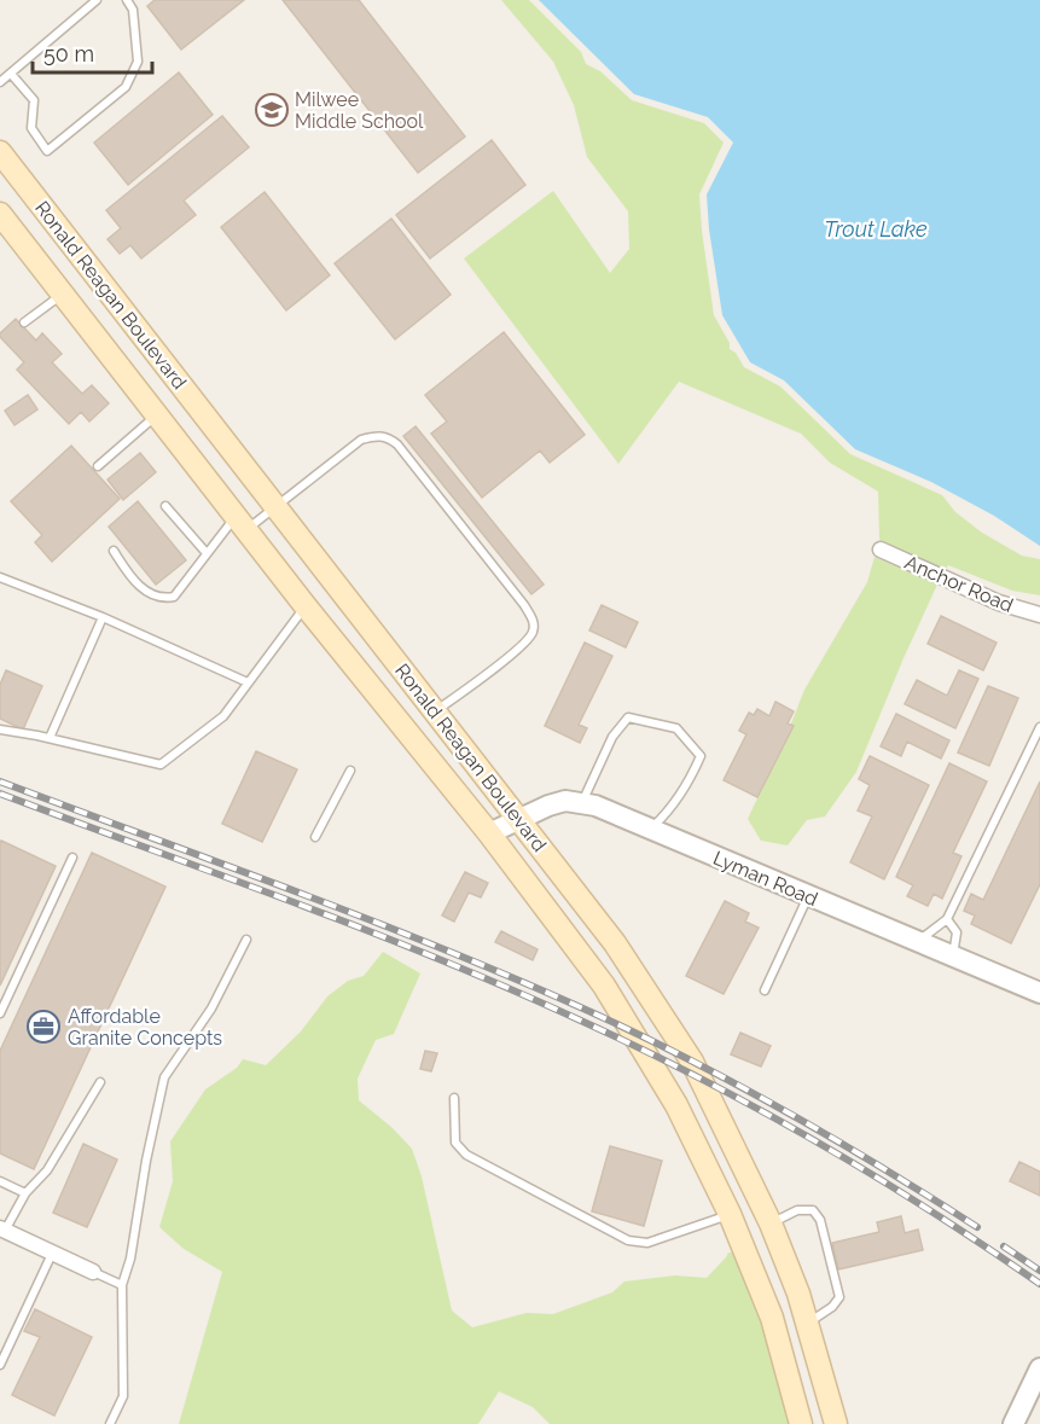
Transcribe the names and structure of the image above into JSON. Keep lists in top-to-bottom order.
{
  "streets": {
    "main road": ["Ronald Reagan Boulevard"],
    "street": ["Anchor Road", "Lyman Road"]
  },
  "crossings": [
    ["Ronald Reagan Boulevard", "Lyman Road"]
  ],
  "water": ["Trout Lake"],
  "places": {
    "school or university": ["Milwee Middle School"],
    "office": ["Affordable Granite Concepts"]
  },
  "scale_bar": "50 m"
}
